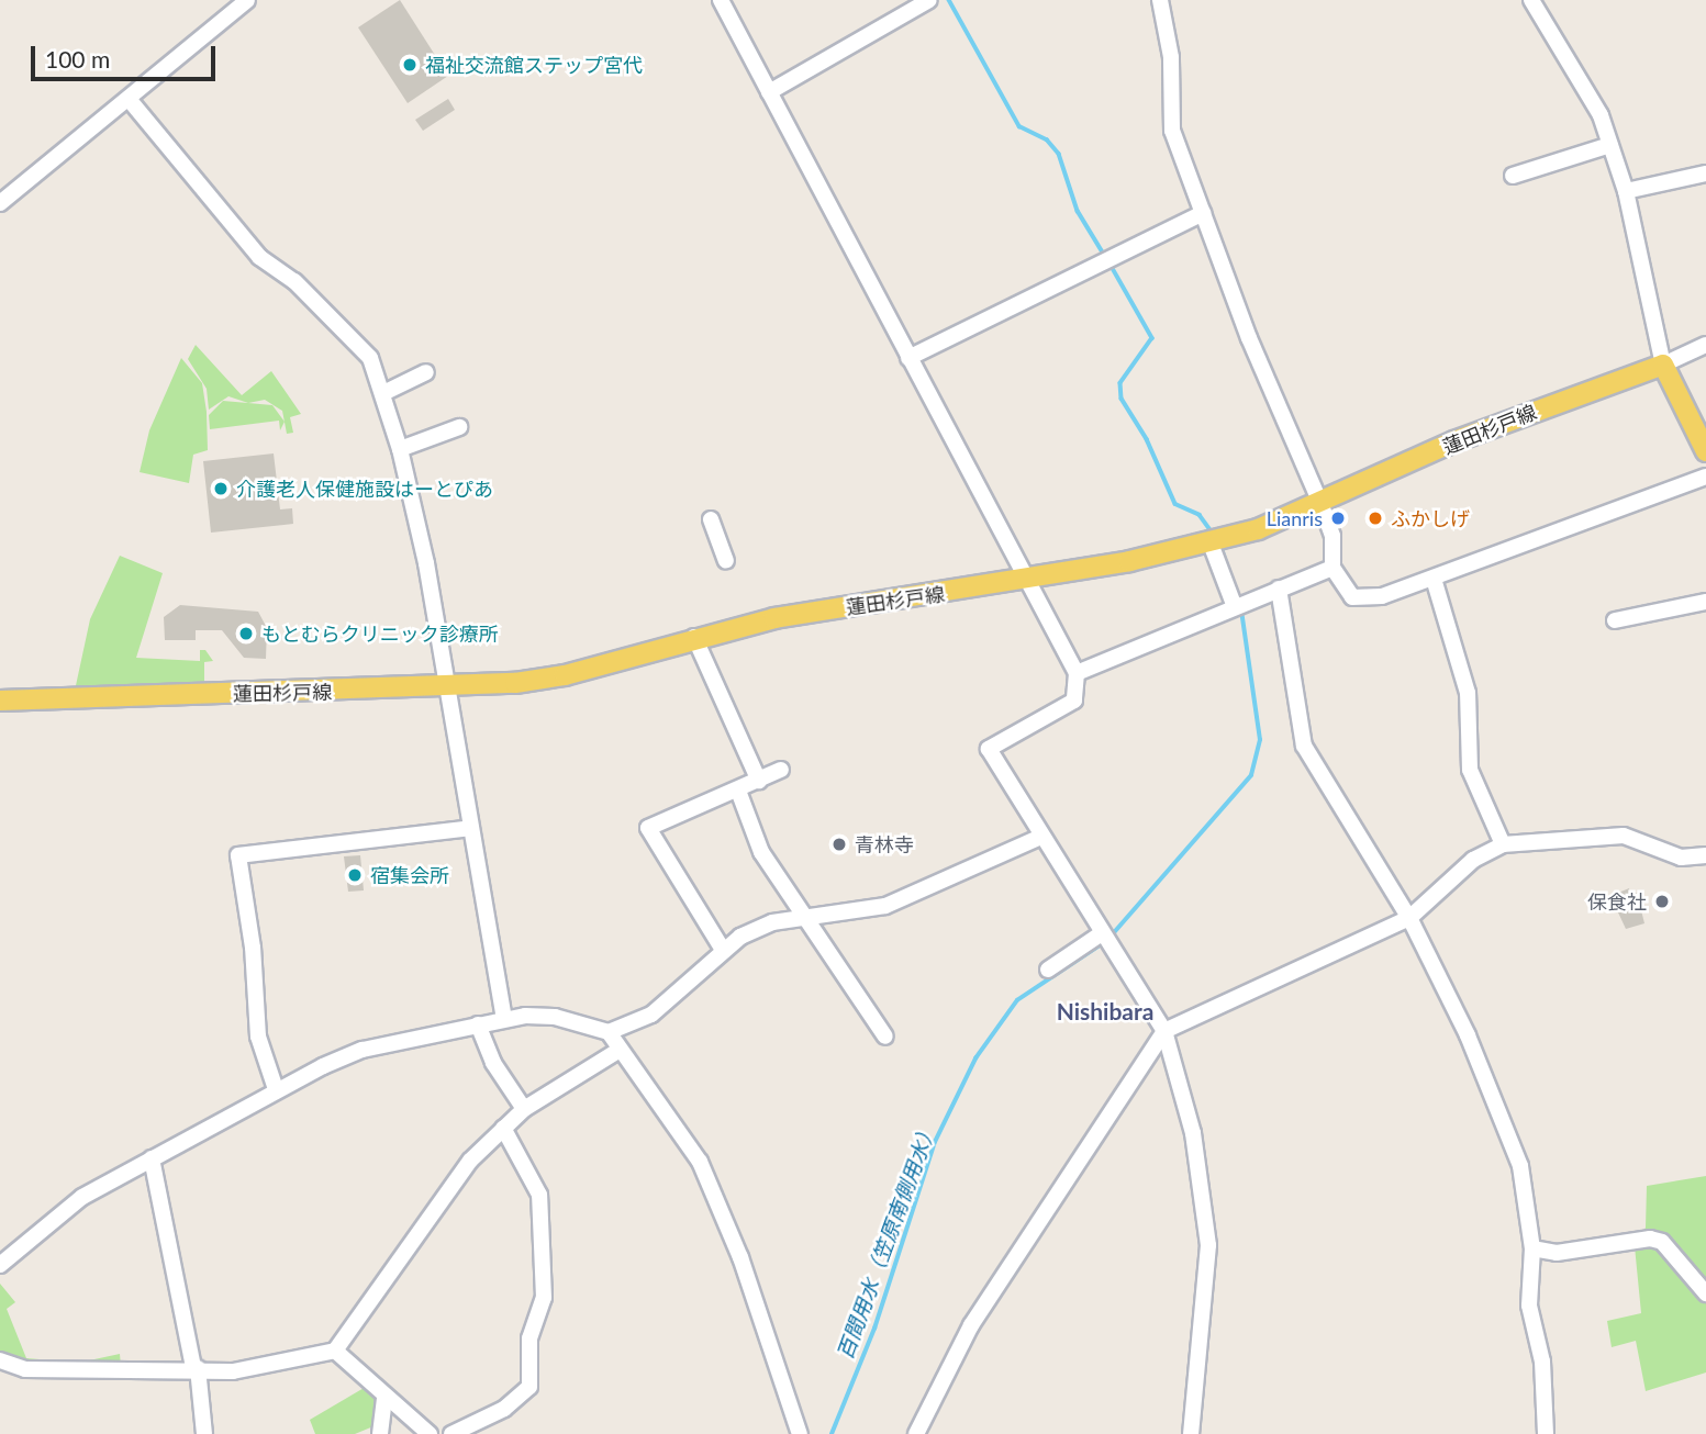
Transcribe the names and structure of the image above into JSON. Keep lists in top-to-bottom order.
{
  "streets": {
    "main road": ["蓮田杉戸線"]
  },
  "districts": ["Nishibara"],
  "water": ["百間用水（笠原南側用水）"],
  "places": [
    "福祉交流館ステップ宮代",
    "介護老人保健施設はーとぴあ",
    "Lianris",
    "ふかしげ",
    "もとむらクリニック診療所",
    "青林寺",
    "宿集会所",
    "保食社"
  ],
  "scale_bar": "100 m"
}
